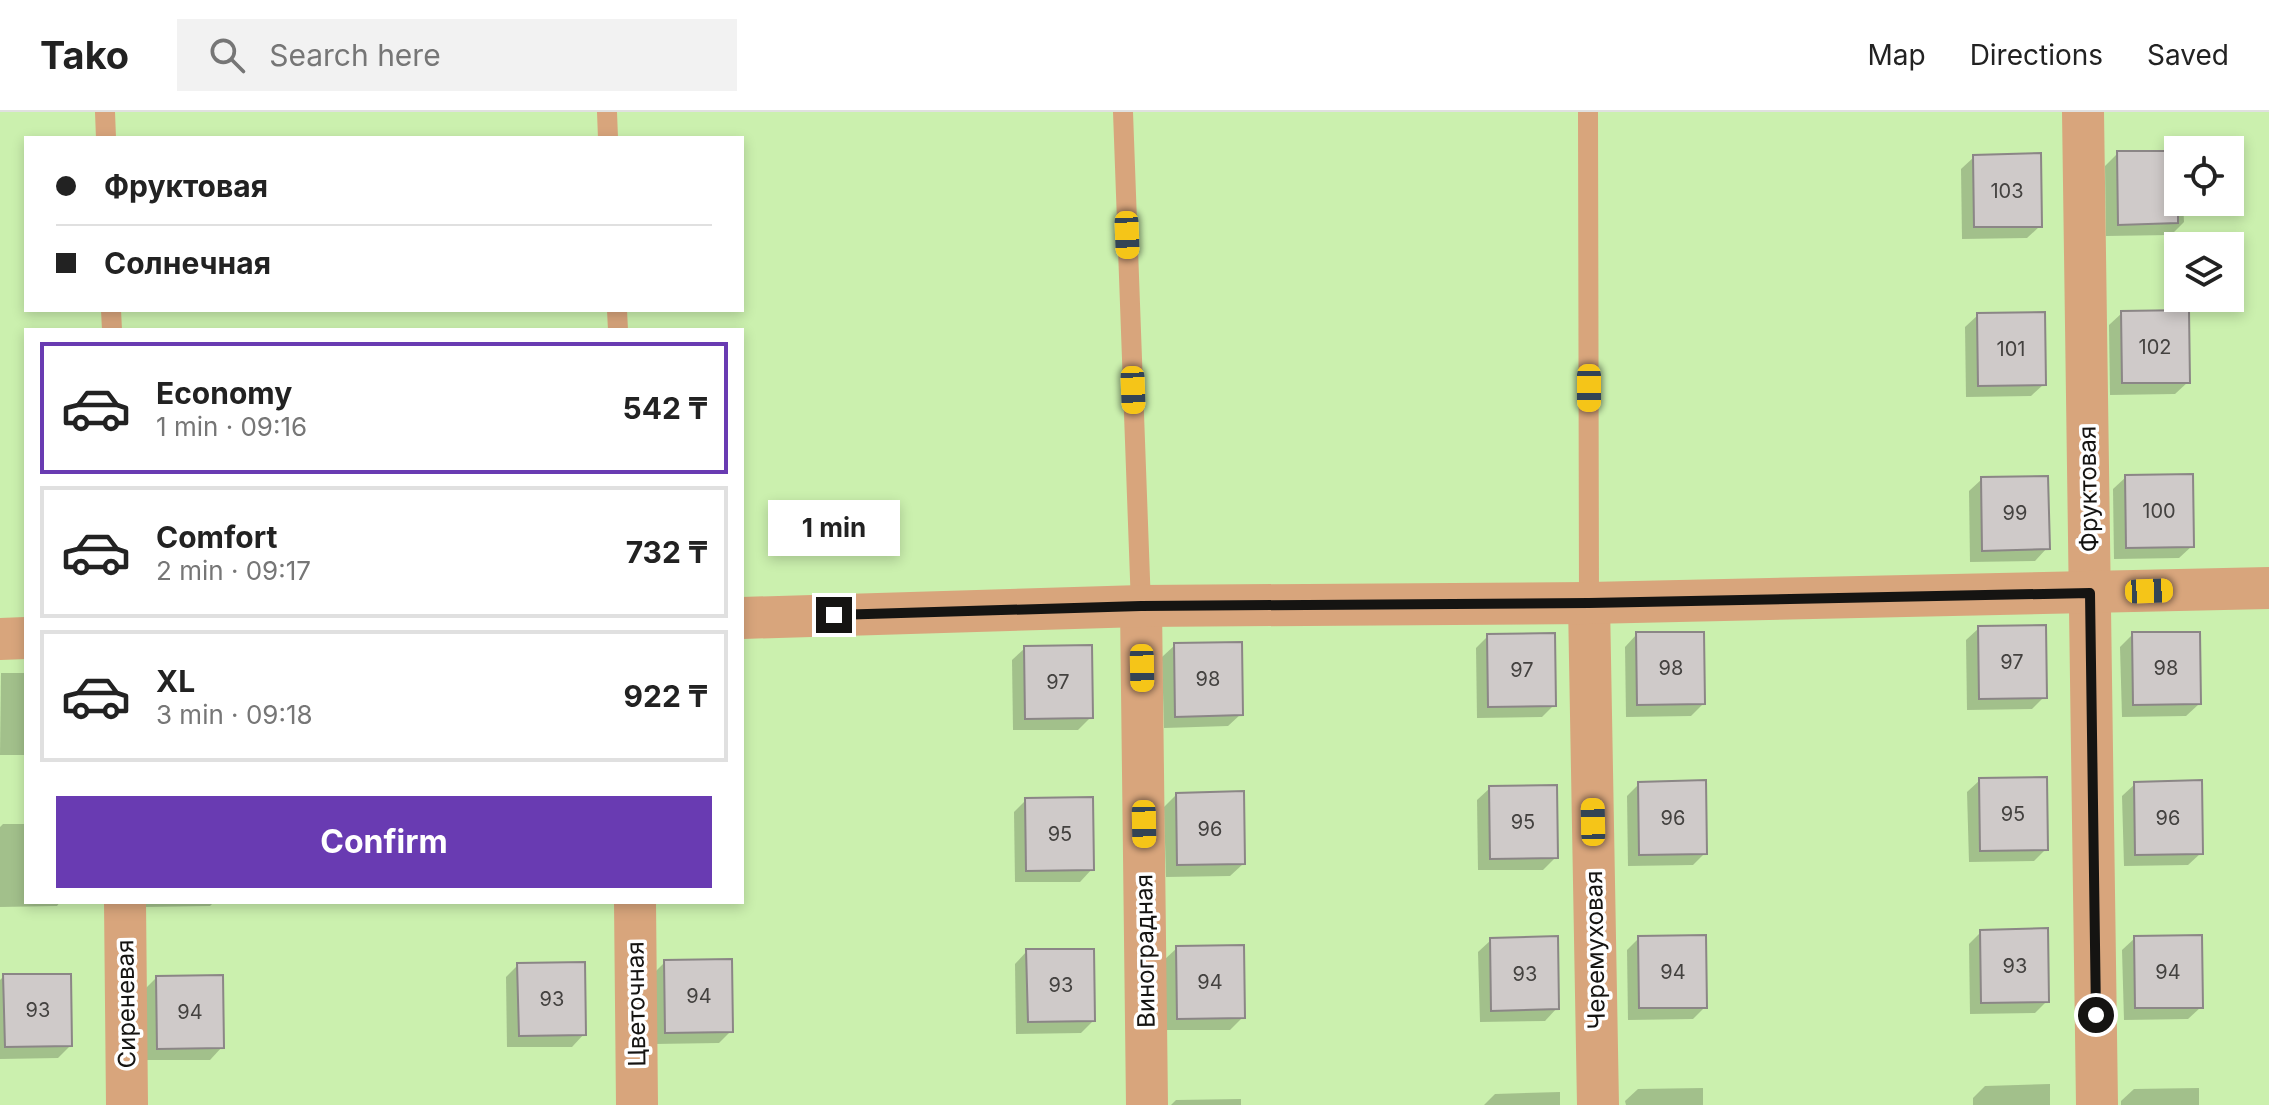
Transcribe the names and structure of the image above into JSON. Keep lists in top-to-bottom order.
{
  "streets": {
    "street": [
      "Фруктовая",
      "Черемуховая",
      "Виноградная",
      "Сиреневая",
      "Цветочная"
    ]
  },
  "house_numbers": [
    "103",
    "102",
    "101",
    "100",
    "99",
    "97",
    "98",
    "98",
    "97",
    "98",
    "97",
    "95",
    "96",
    "96",
    "95",
    "96",
    "95",
    "93",
    "94",
    "94",
    "93",
    "94",
    "93",
    "94",
    "93",
    "93",
    "94"
  ],
  "page": {
    "header": "Tako",
    "search": "Search here",
    "nav": ["Map", "Directions", "Saved"],
    "banner": ["Фруктовая", "Солнечная"],
    "list": [
      {
        "name": "Economy",
        "note": "1 min · 09:16",
        "value": "542 ₸"
      },
      {
        "name": "Comfort",
        "note": "2 min · 09:17",
        "value": "732 ₸"
      },
      {
        "name": "XL",
        "note": "3 min · 09:18",
        "value": "922 ₸"
      }
    ],
    "bubble": "1 min",
    "buttons": "Confirm"
  }
}
